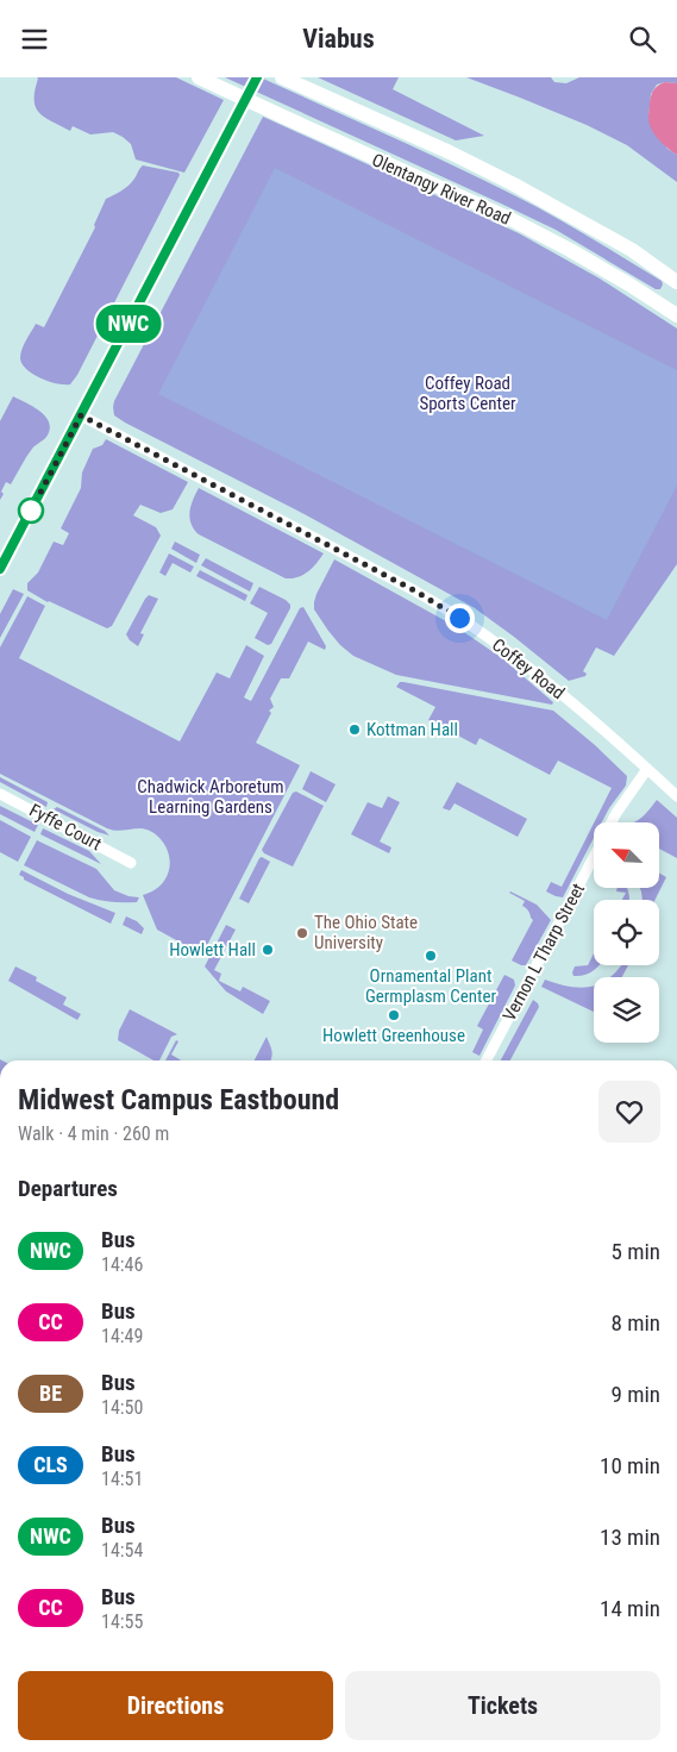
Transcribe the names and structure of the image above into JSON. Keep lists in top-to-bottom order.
{
  "streets": {
    "main road": ["Olentangy River Road"],
    "street": ["Coffey Road", "Fyffe Court", "Vernon L Tharp Street"]
  },
  "crossings": [
    ["Coffey Road", "Vernon L Tharp Street"]
  ],
  "parks": ["Coffey Road Sports Center", "Chadwick Arboretum Learning Gardens"],
  "places": [
    "Kottman Hall",
    "The Ohio State University",
    "Howlett Hall",
    "Ornamental Plant Germplasm Center",
    "Howlett Greenhouse"
  ],
  "lines": ["bus line NWC"],
  "north": "top left",
  "page": {
    "header": "Viabus",
    "on_map": "NWC",
    "heading": [
      ["Midwest Campus Eastbound", "Walk · 4 min · 260 m"],
      "Departures"
    ],
    "list": [
      {
        "mark": "NWC",
        "name": "Bus",
        "note": "14:46",
        "value": "5 min"
      },
      {
        "mark": "CC",
        "name": "Bus",
        "note": "14:49",
        "value": "8 min"
      },
      {
        "mark": "BE",
        "name": "Bus",
        "note": "14:50",
        "value": "9 min"
      },
      {
        "mark": "CLS",
        "name": "Bus",
        "note": "14:51",
        "value": "10 min"
      },
      {
        "mark": "NWC",
        "name": "Bus",
        "note": "14:54",
        "value": "13 min"
      },
      {
        "mark": "CC",
        "name": "Bus",
        "note": "14:55",
        "value": "14 min"
      }
    ],
    "buttons": ["Directions", "Tickets"]
  }
}
